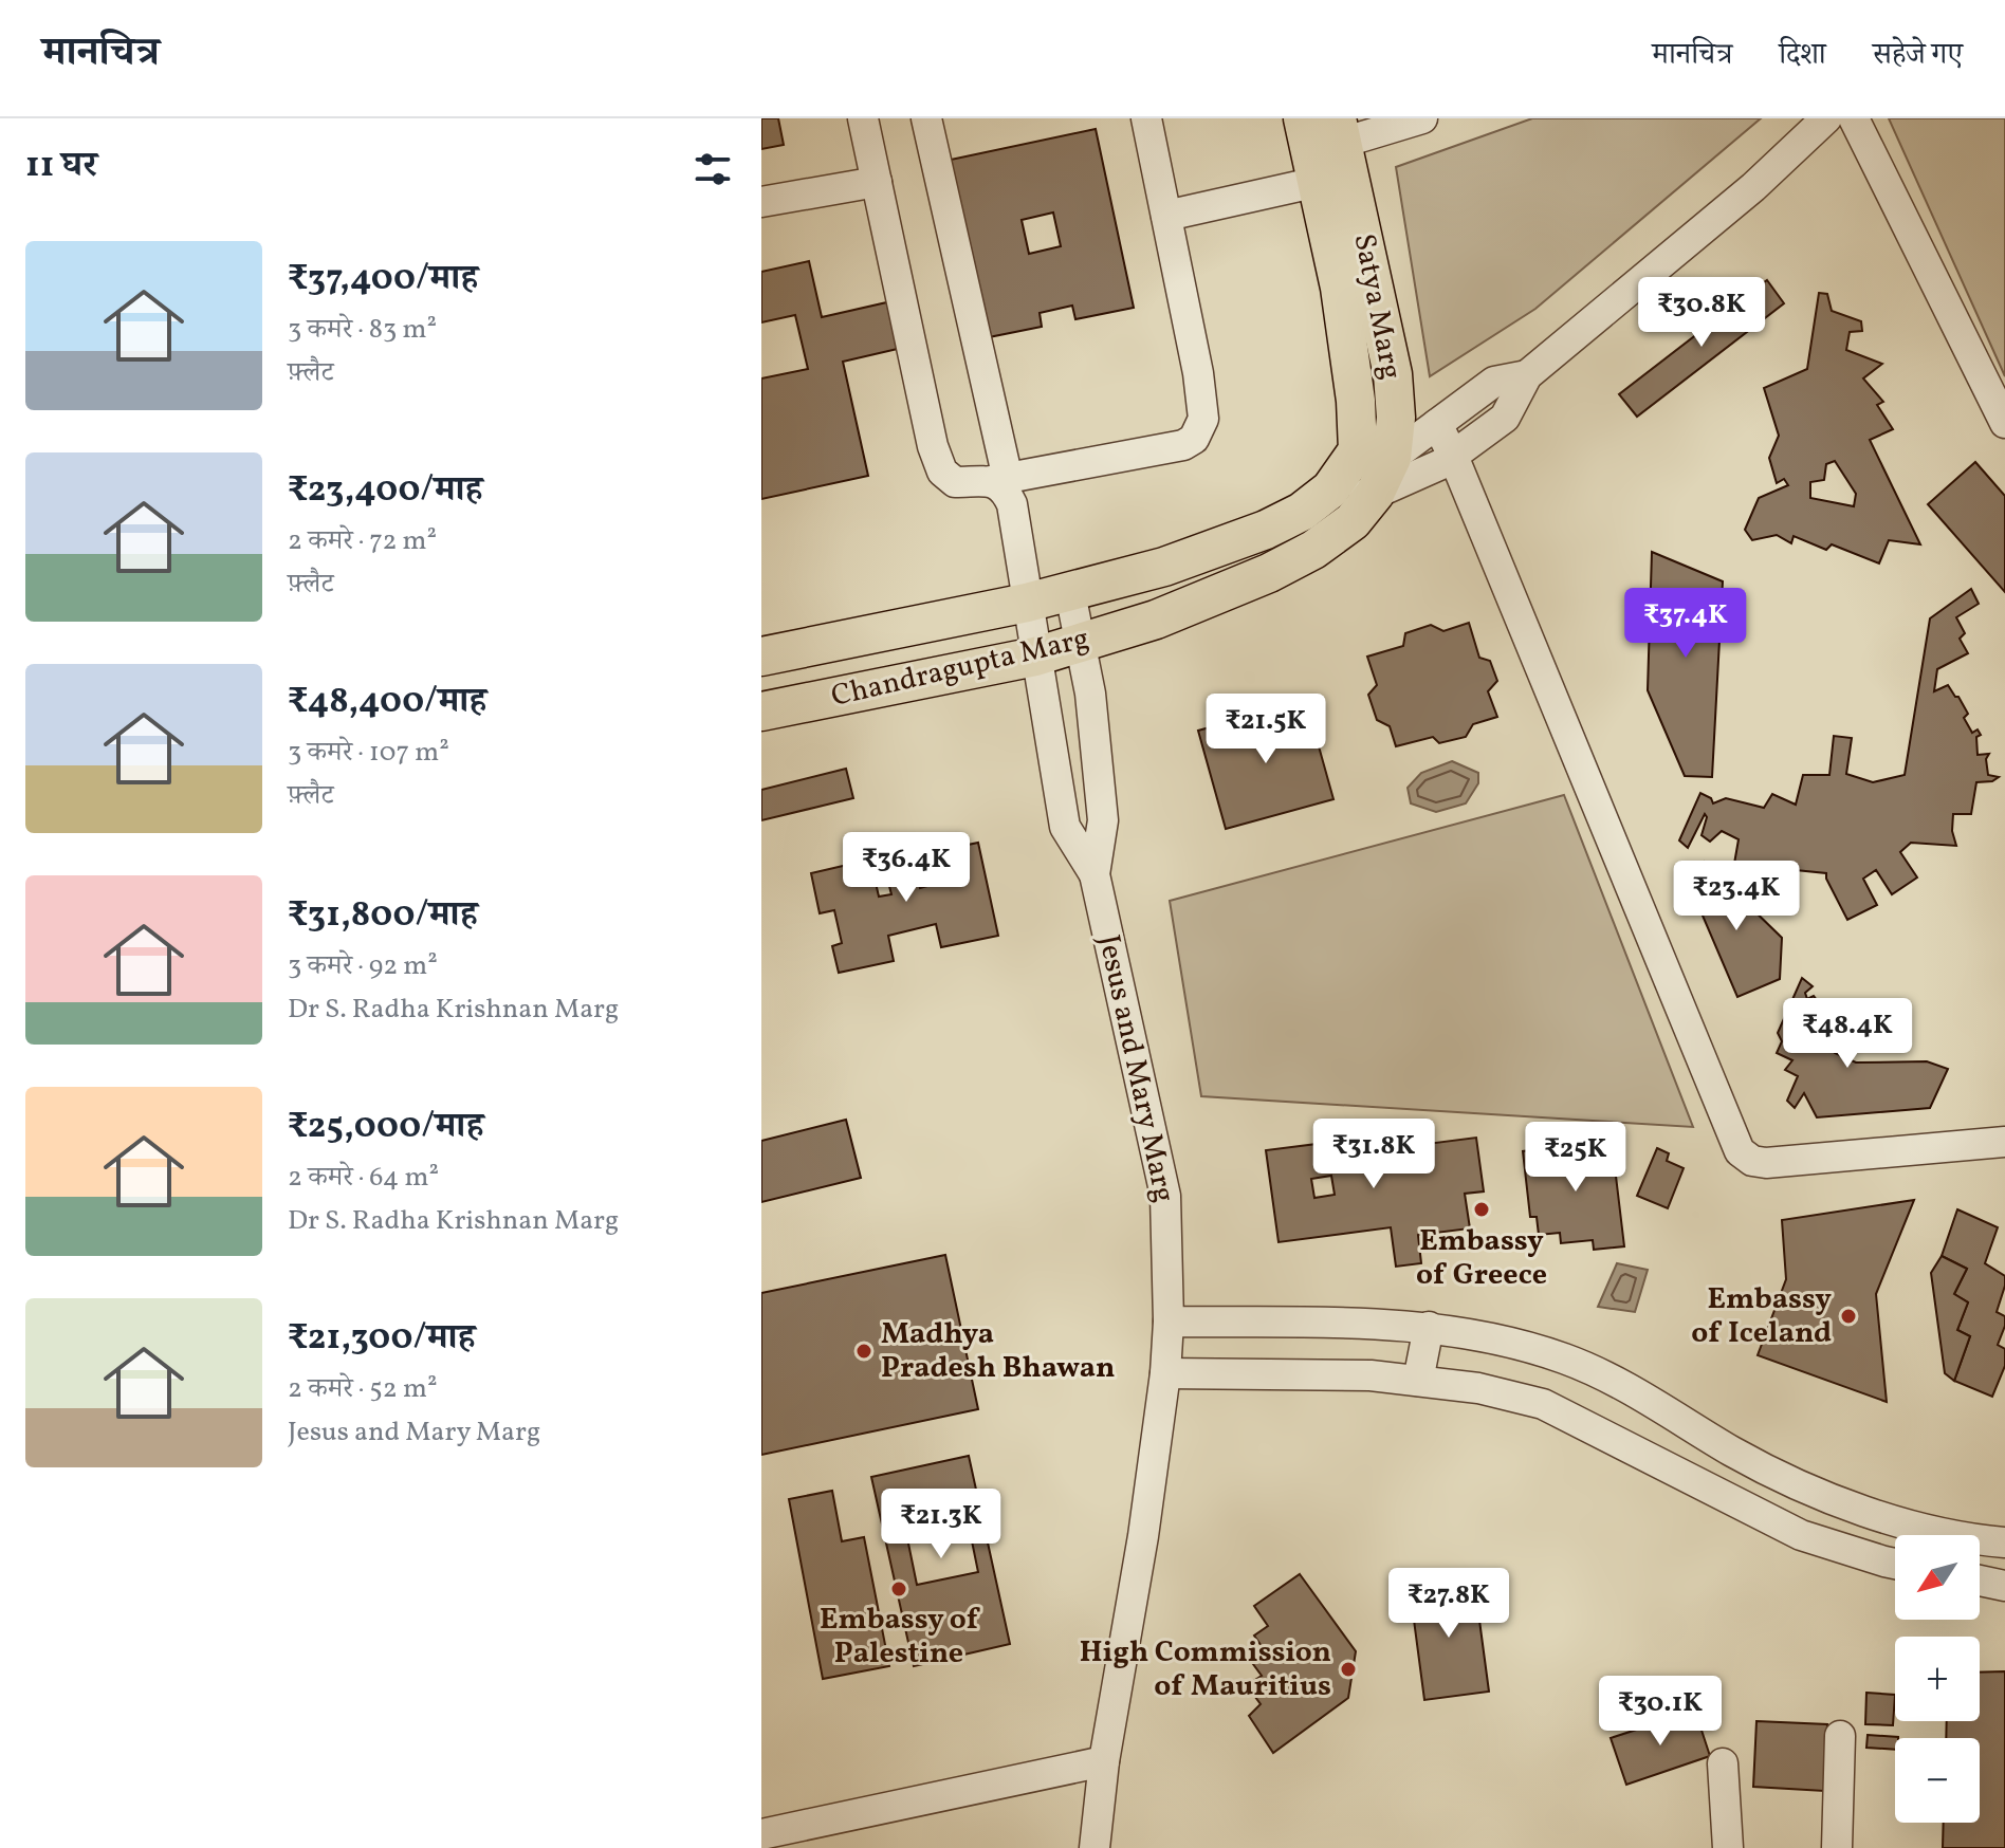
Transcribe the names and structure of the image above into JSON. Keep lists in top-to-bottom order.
{
  "streets": {
    "main road": ["Satya Marg", "Chandragupta Marg"],
    "street": ["Jesus and Mary Marg"]
  },
  "crossings": [
    ["Satya Marg", "Chandragupta Marg"],
    ["Chandragupta Marg", "Jesus and Mary Marg"]
  ],
  "places": [
    "Embassy of Greece",
    "Embassy of Iceland",
    "Madhya Pradesh Bhawan",
    "Embassy of Palestine",
    "High Commission of Mauritius"
  ],
  "north": "bottom left",
  "page": {
    "header": "मानचित्र",
    "nav": ["मानचित्र", "दिशा", "सहेजे गए"],
    "heading": "11 घर",
    "list": [
      {
        "name": "₹37,400/माह",
        "note": "3 कमरे · 83 m² · फ़्लैट"
      },
      {
        "name": "₹23,400/माह",
        "note": "2 कमरे · 72 m² · फ़्लैट"
      },
      {
        "name": "₹48,400/माह",
        "note": "3 कमरे · 107 m² · फ़्लैट"
      },
      {
        "name": "₹31,800/माह",
        "note": "3 कमरे · 92 m² · Dr S. Radha Krishnan Marg"
      },
      {
        "name": "₹25,000/माह",
        "note": "2 कमरे · 64 m² · Dr S. Radha Krishnan Marg"
      },
      {
        "name": "₹21,300/माह",
        "note": "2 कमरे · 52 m² · Jesus and Mary Marg"
      }
    ],
    "price": [
      "₹30.8K",
      "₹37.4K",
      "₹21.5K",
      "₹36.4K",
      "₹23.4K",
      "₹48.4K",
      "₹31.8K",
      "₹25K",
      "₹21.3K",
      "₹27.8K",
      "₹30.1K"
    ],
    "map_buttons": ["+", "−"]
  }
}
